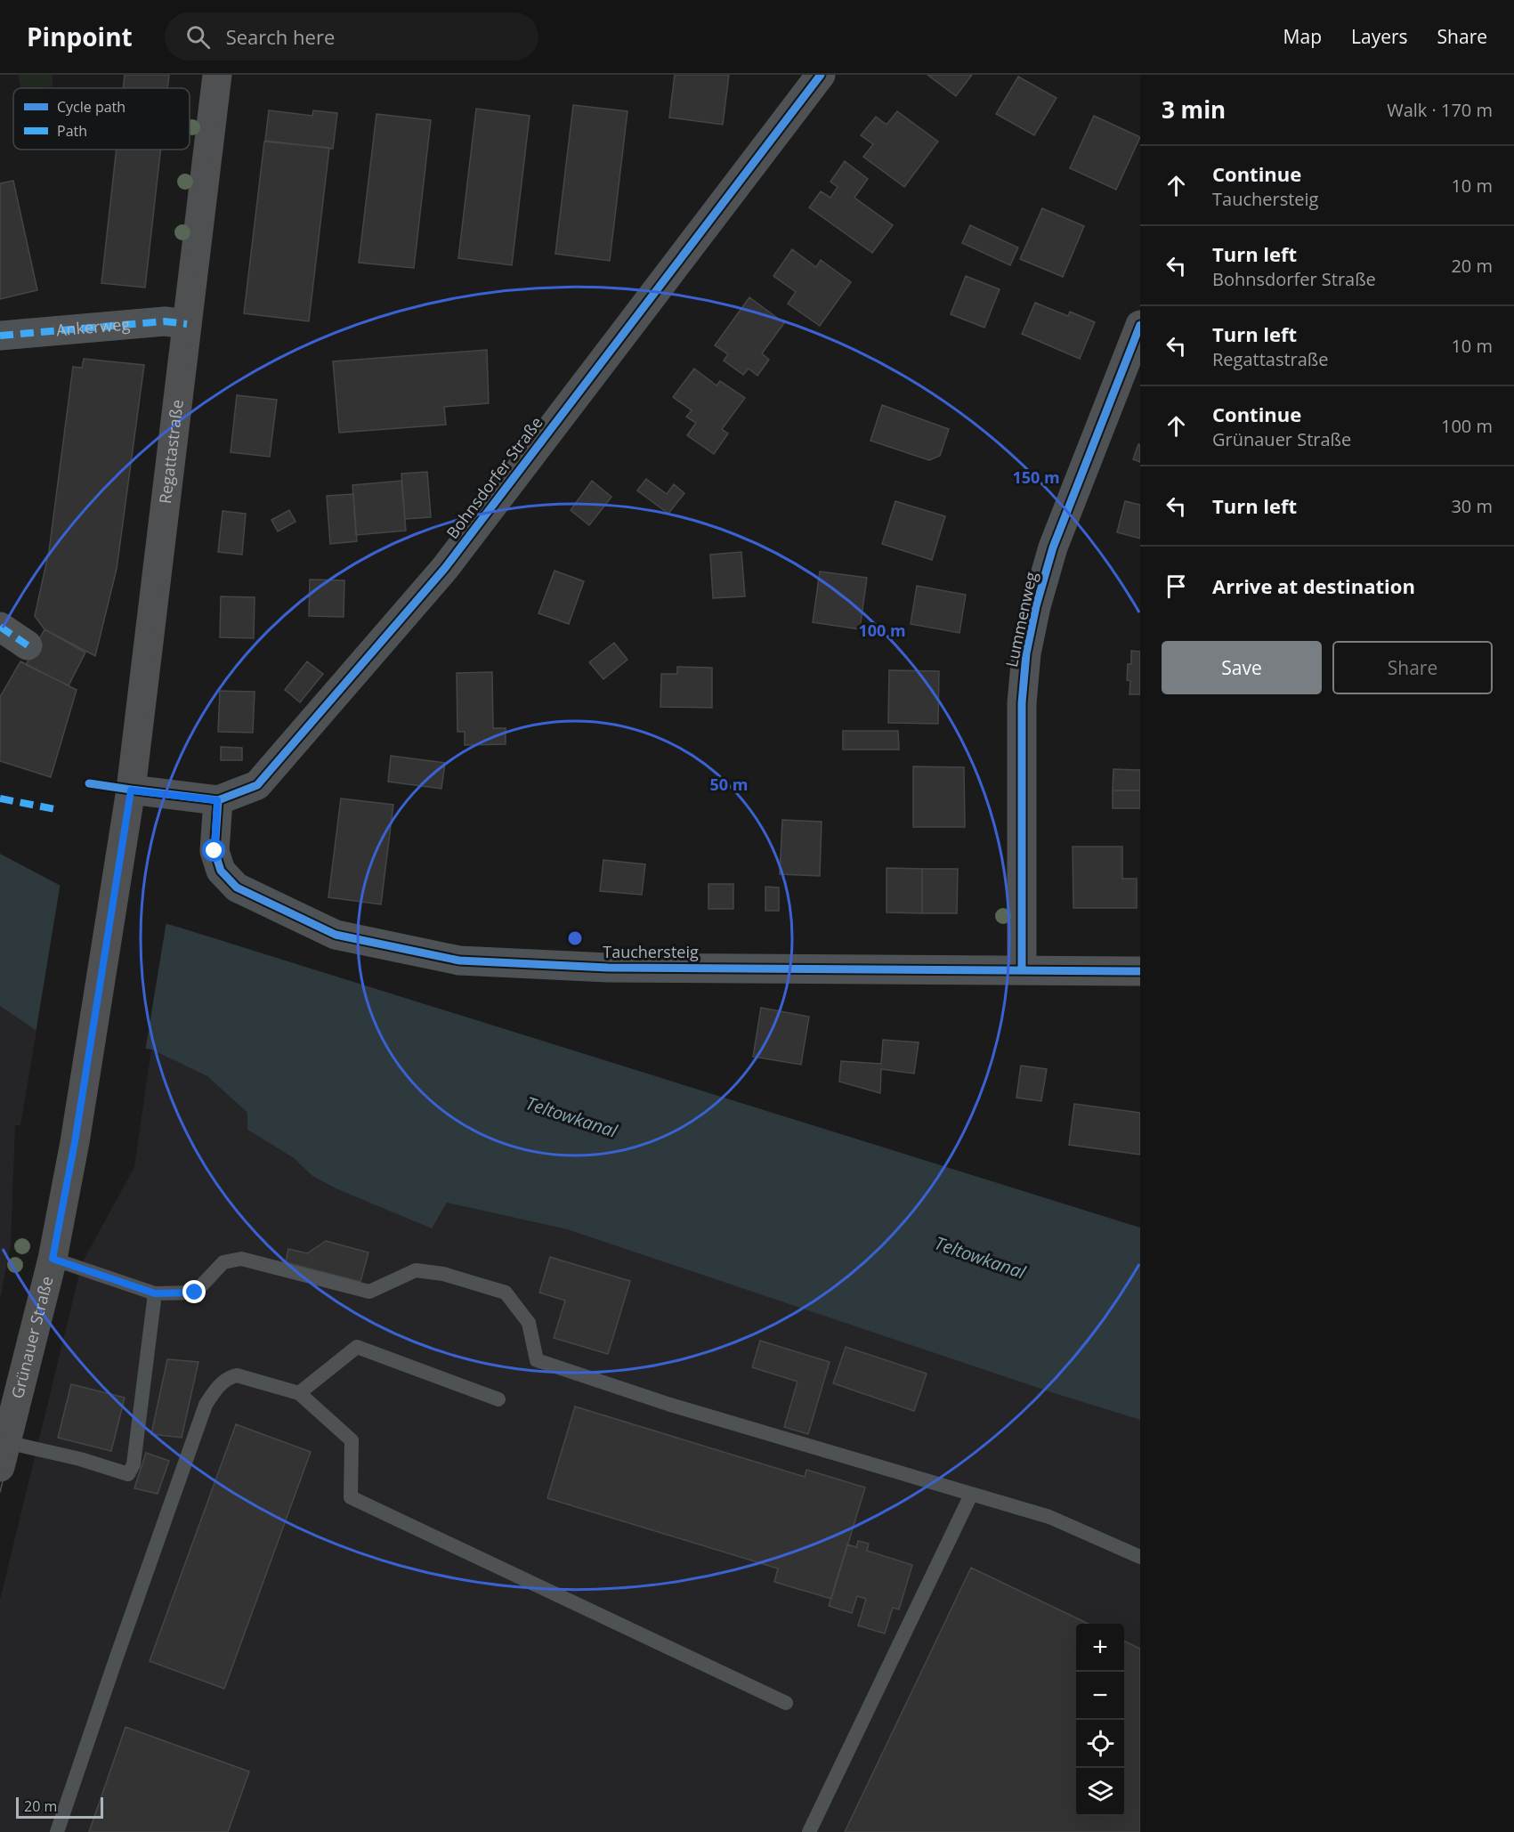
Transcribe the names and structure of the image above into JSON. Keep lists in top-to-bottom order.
{
  "streets": {
    "main road": ["Regattastraße", "Grünauer Straße"],
    "street": [
      "Ankerweg",
      "Bohnsdorfer Straße",
      "Lummenweg",
      "Tauchersteig"
    ]
  },
  "crossings": [
    ["Ankerweg", "Regattastraße"],
    ["Regattastraße", "Bohnsdorfer Straße"],
    ["Regattastraße", "Grünauer Straße"],
    ["Bohnsdorfer Straße", "Tauchersteig"],
    ["Lummenweg", "Tauchersteig"]
  ],
  "water": ["Teltowkanal"],
  "legend": ["Cycle path", "Path"],
  "scale_bar": "20 m",
  "page": {
    "header": "Pinpoint",
    "search": "Search here",
    "nav": ["Map", "Layers", "Share"],
    "heading": ["3 min", "Walk · 170 m"],
    "list": [
      ["Continue", "Tauchersteig", "10 m"],
      ["Turn left", "Bohnsdorfer Straße", "20 m"],
      ["Turn left", "Regattastraße", "10 m"],
      ["Continue", "Grünauer Straße", "100 m"],
      ["Turn left", "30 m"],
      "Arrive at destination"
    ],
    "buttons": ["Save", "Share"],
    "map_buttons": ["+", "−"],
    "scale": "20 m"
  },
  "rings": ["150 m", "100 m", "50 m"]
}
